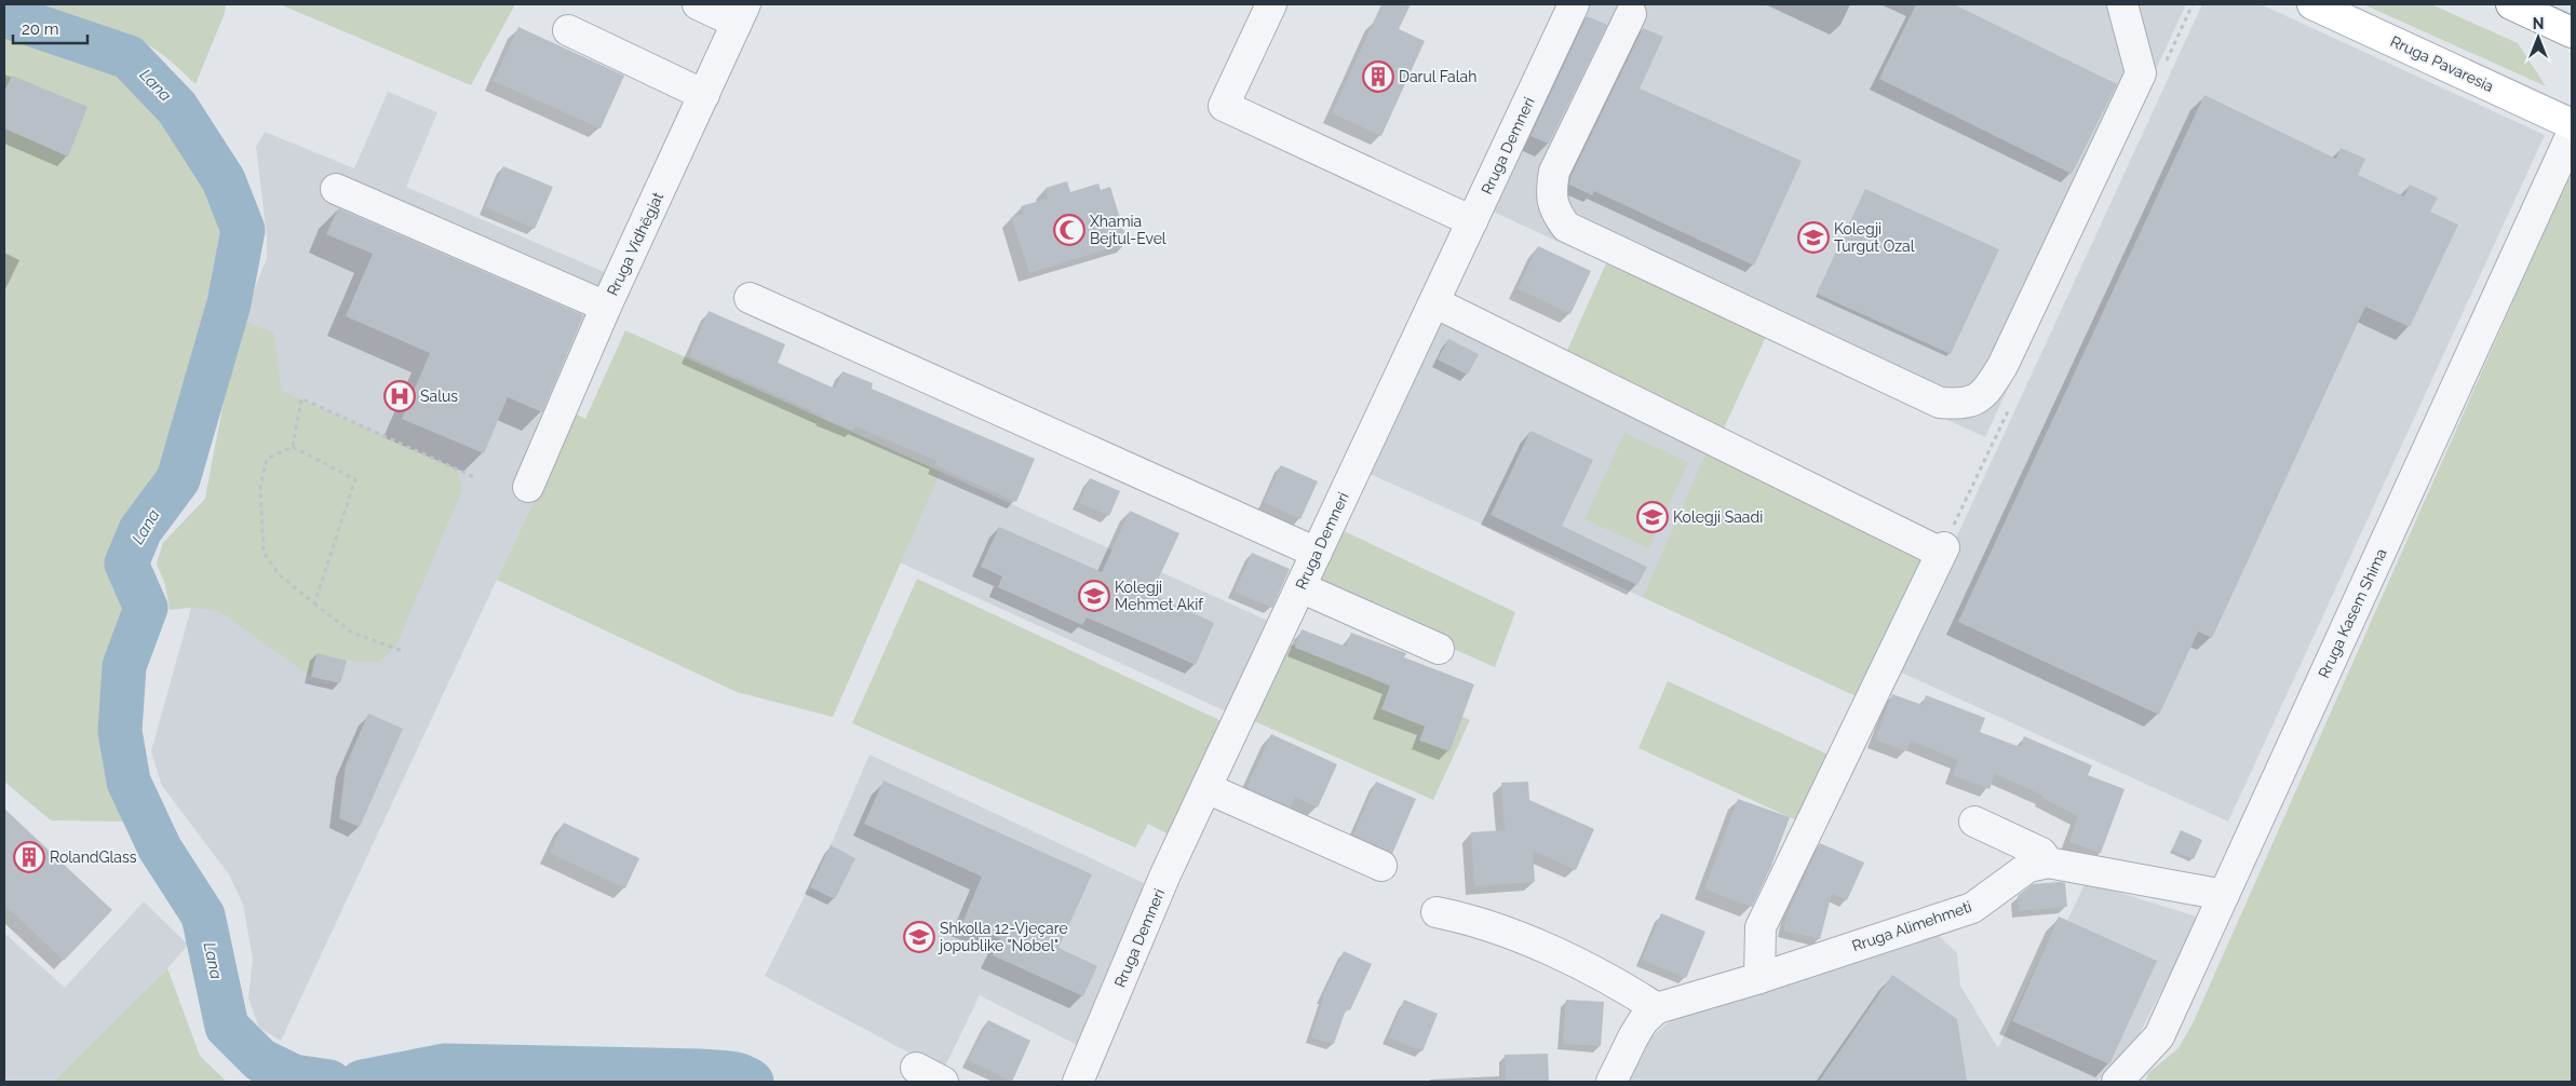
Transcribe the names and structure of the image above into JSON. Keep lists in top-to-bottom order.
{
  "streets": {
    "main road": ["Rruga Pavaresia"],
    "street": [
      "Rruga Demneri",
      "Rruga Vidhëgjat",
      "Rruga Kasem Shima",
      "Rruga Alimehmeti"
    ]
  },
  "crossings": [
    ["Rruga Kasem Shima", "Rruga Alimehmeti"]
  ],
  "water": ["Lana"],
  "places": {
    "building": ["Darul Falah", "RolandGlass"],
    "mosque": ["Xhamia Bejtul-Evel"],
    "school or university": [
      "Kolegji Turgut Ozal",
      "Kolegji Saadi",
      "Kolegji Mehmet Akif",
      "Shkolla 12-Vjeçare jopublike \"Nobel\""
    ],
    "hospital": ["Salus"]
  },
  "scale_bar": "20 m",
  "north": "top"
}
